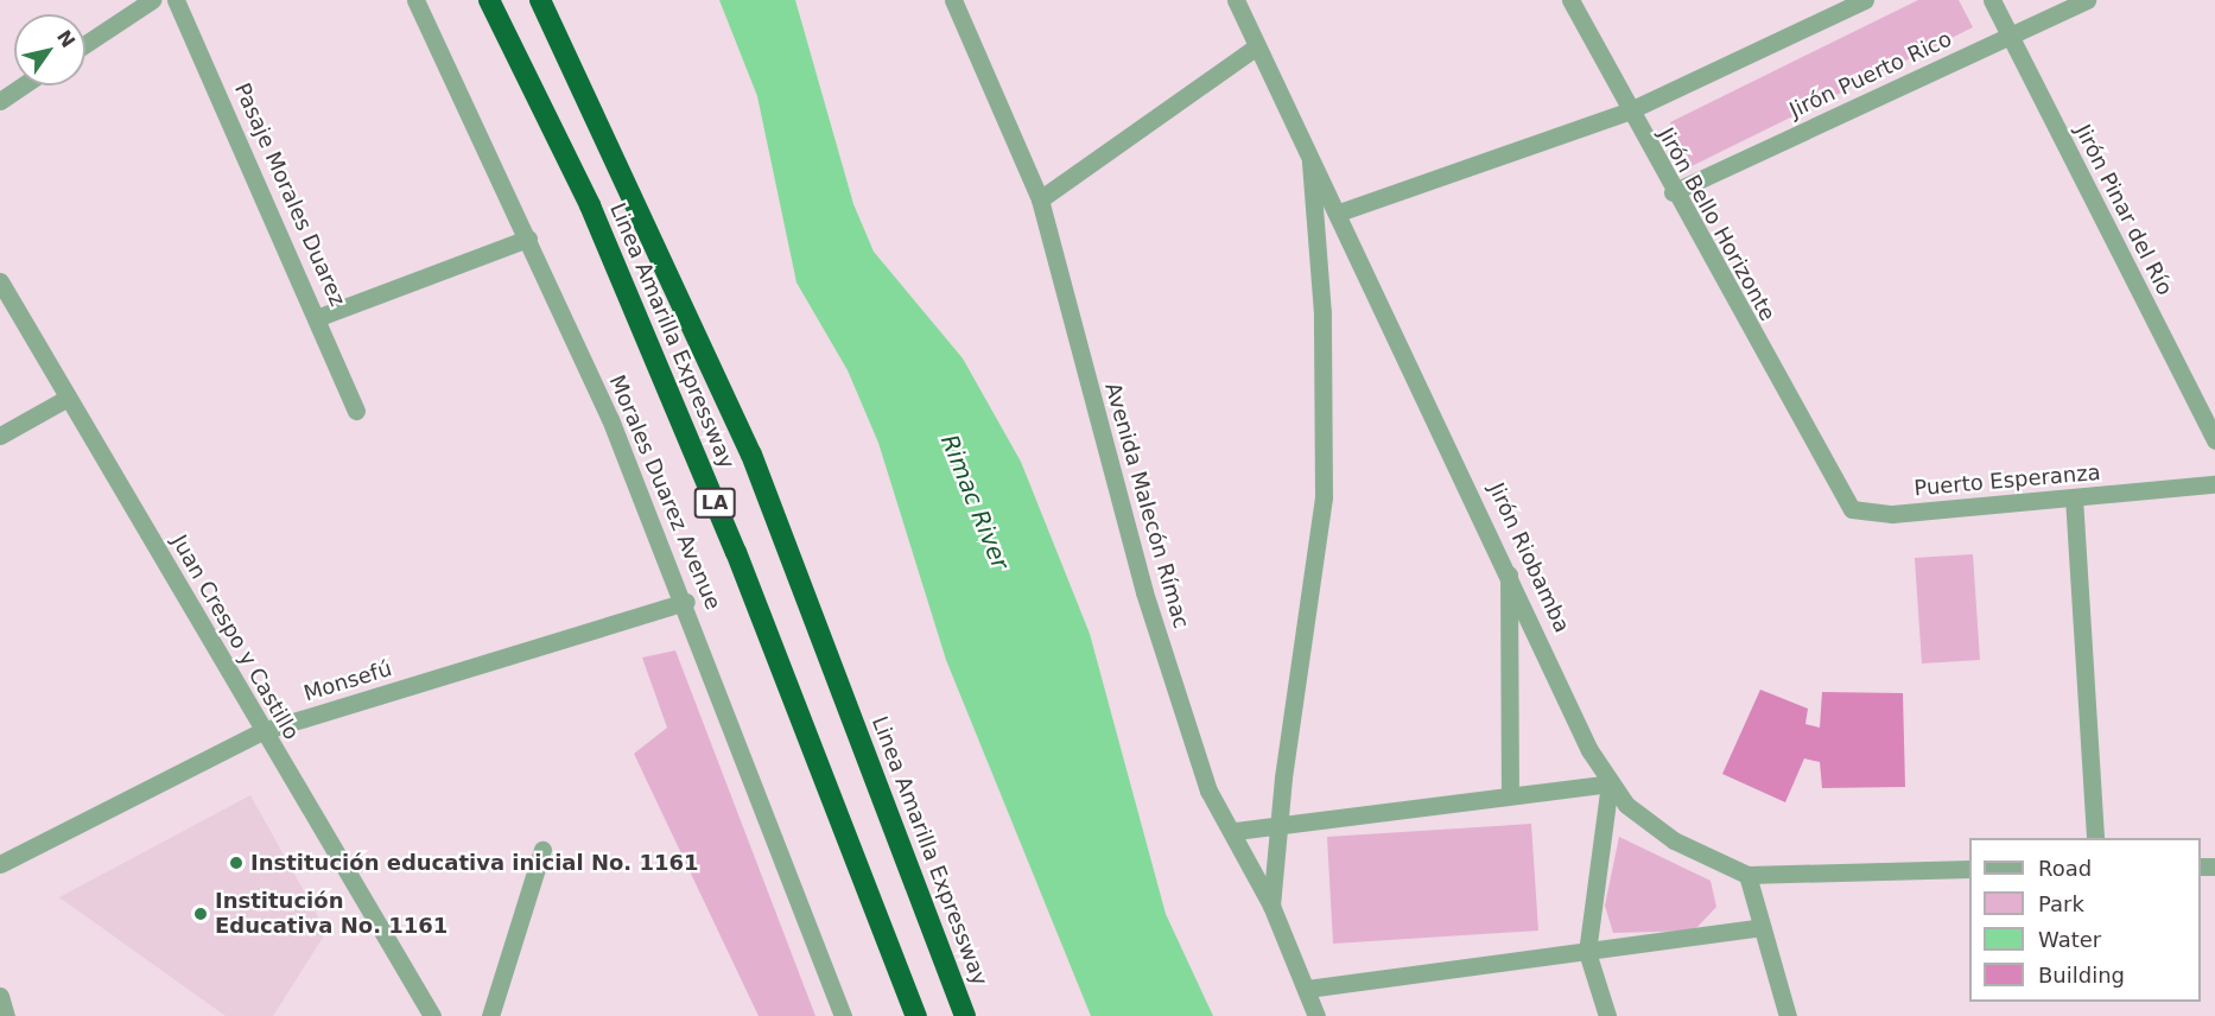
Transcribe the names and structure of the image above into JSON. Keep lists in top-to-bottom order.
{
  "streets": {
    "highway": ["Linea Amarilla Expressway", "LA"],
    "street": [
      "Jirón Puerto Rico",
      "Pasaje Morales Duarez",
      "Jirón Pinar del Río",
      "Jirón Bello Horizonte",
      "Puerto Esperanza",
      "Morales Duarez Avenue",
      "Avenida Malecón Rímac",
      "Jirón Riobamba",
      "Juan Crespo y Castillo",
      "Monsefú"
    ]
  },
  "crossings": [
    ["Jirón Puerto Rico", "Jirón Pinar del Río"],
    ["Jirón Puerto Rico", "Jirón Bello Horizonte"],
    ["Jirón Bello Horizonte", "Puerto Esperanza"],
    ["Morales Duarez Avenue", "Monsefú"],
    ["Juan Crespo y Castillo", "Monsefú"]
  ],
  "water": ["Rimac River"],
  "places": ["Institución educativa inicial No. 1161", "Institución Educativa No. 1161"],
  "legend": [
    "Road",
    "Park",
    "Water",
    "Building"
  ],
  "north": "top right"
}
